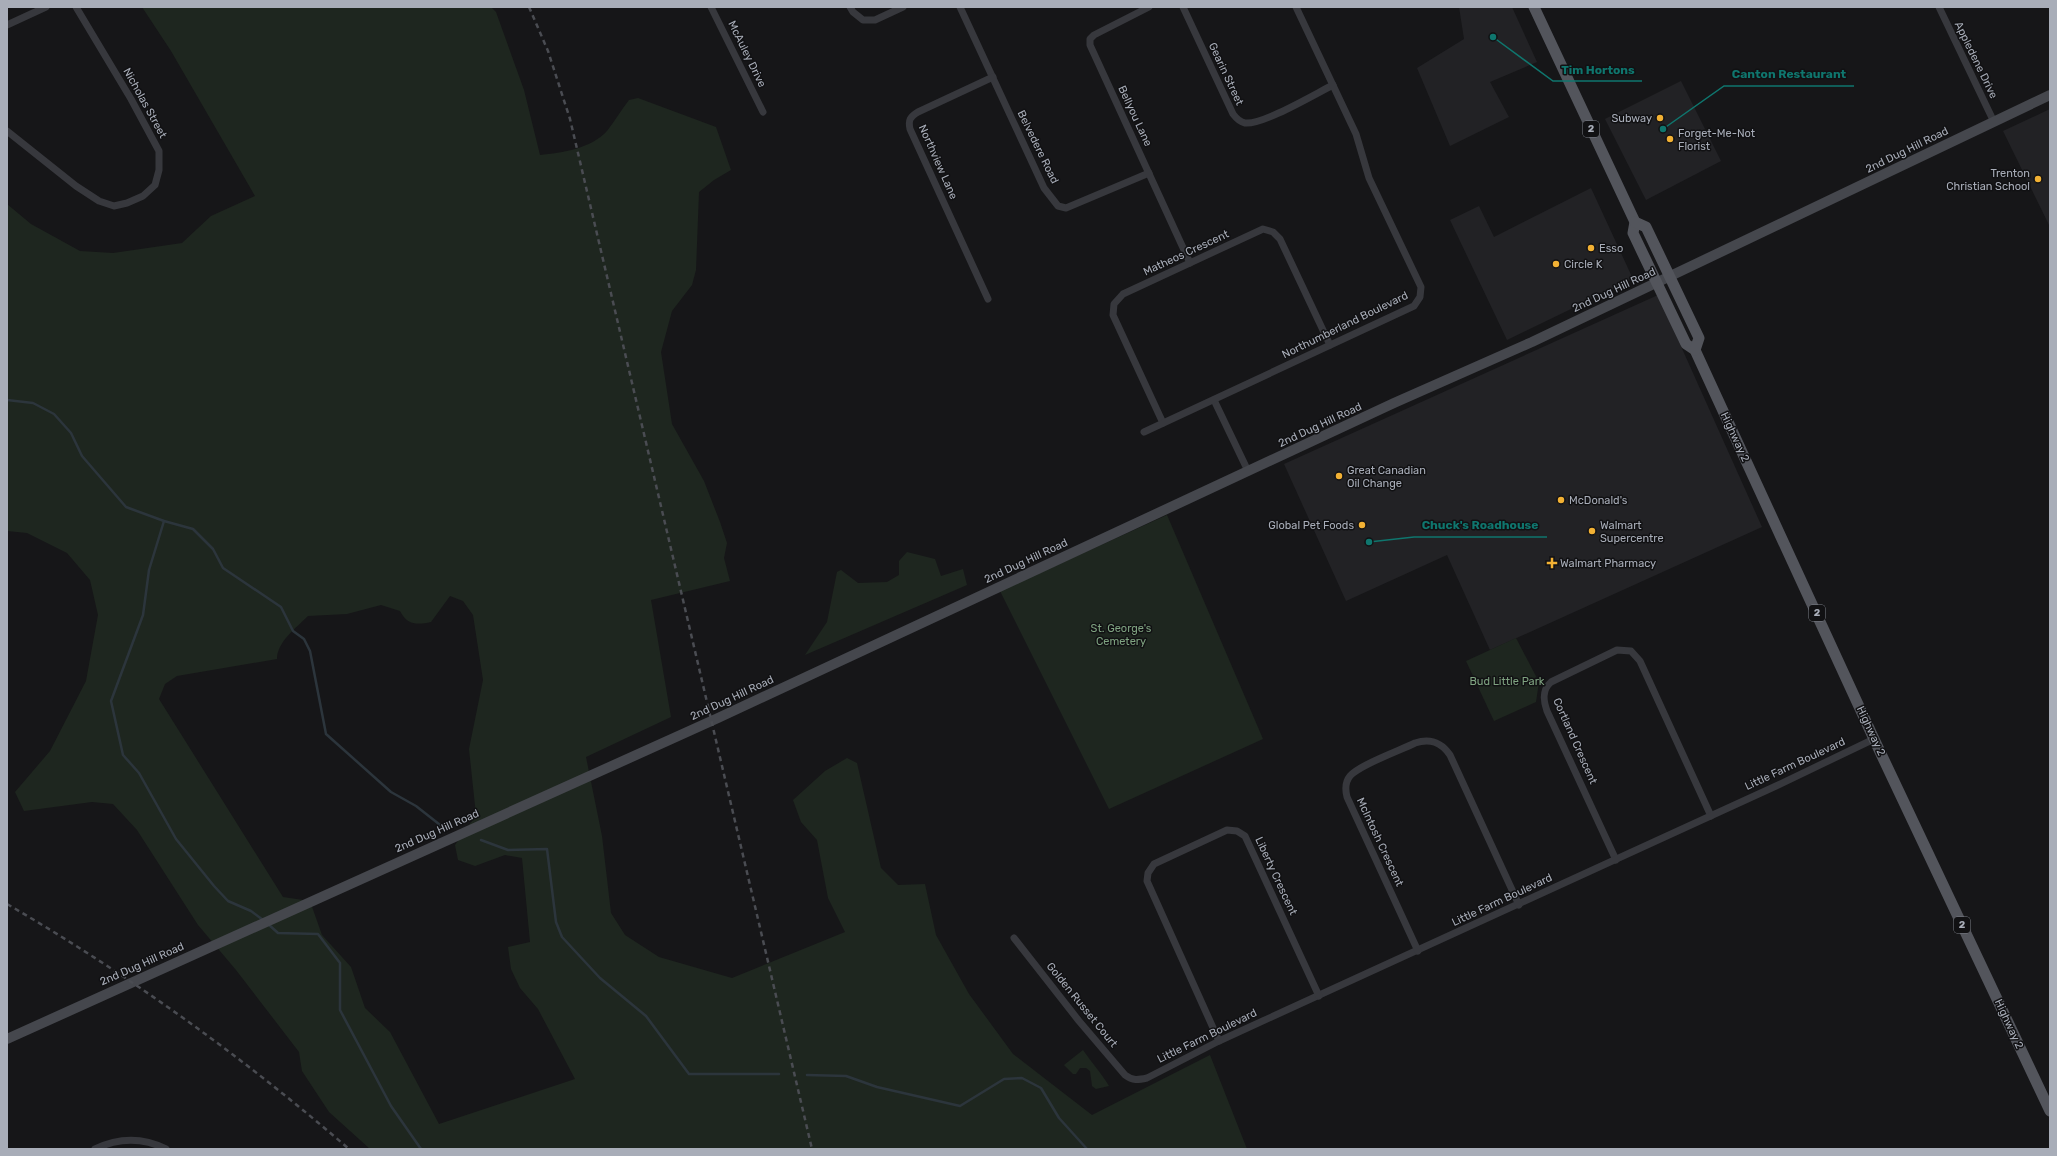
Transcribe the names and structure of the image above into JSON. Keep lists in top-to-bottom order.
{
  "streets": {
    "main road": ["2", "Highway 2"],
    "street": [
      "McAuley Drive",
      "Appledene Drive",
      "Gearin Street",
      "Nicholas Street",
      "Bellyou Lane",
      "Belvedere Road",
      "2nd Dug Hill Road",
      "Northview Lane",
      "Matheos Crescent",
      "Northumberland Boulevard",
      "Cortland Crescent",
      "Little Farm Boulevard",
      "McIntosh Crescent",
      "Liberty Crescent",
      "Golden Russet Court"
    ]
  },
  "crossings": [
    ["Appledene Drive", "2nd Dug Hill Road"],
    ["Gearin Street", "Northumberland Boulevard"],
    ["Bellyou Lane", "Belvedere Road"],
    ["Bellyou Lane", "Matheos Crescent"],
    ["Belvedere Road", "Northview Lane"],
    ["2nd Dug Hill Road", "Highway 2"],
    ["Matheos Crescent", "Northumberland Boulevard"],
    ["Highway 2", "Little Farm Boulevard"],
    ["Cortland Crescent", "Little Farm Boulevard"],
    ["Little Farm Boulevard", "McIntosh Crescent"],
    ["Little Farm Boulevard", "Liberty Crescent"],
    ["Little Farm Boulevard", "Golden Russet Court"]
  ],
  "parks": ["St. George's Cemetery", "Bud Little Park"],
  "places": {
    "other": [
      "Tim Hortons",
      "Subway",
      "Canton Restaurant",
      "Forget-Me-Not Florist",
      "Trenton Christian School",
      "Esso",
      "Circle K",
      "Great Canadian Oil Change",
      "McDonald's",
      "Global Pet Foods",
      "Walmart Supercentre",
      "Chuck's Roadhouse"
    ],
    "health": ["Walmart Pharmacy"]
  }
}
